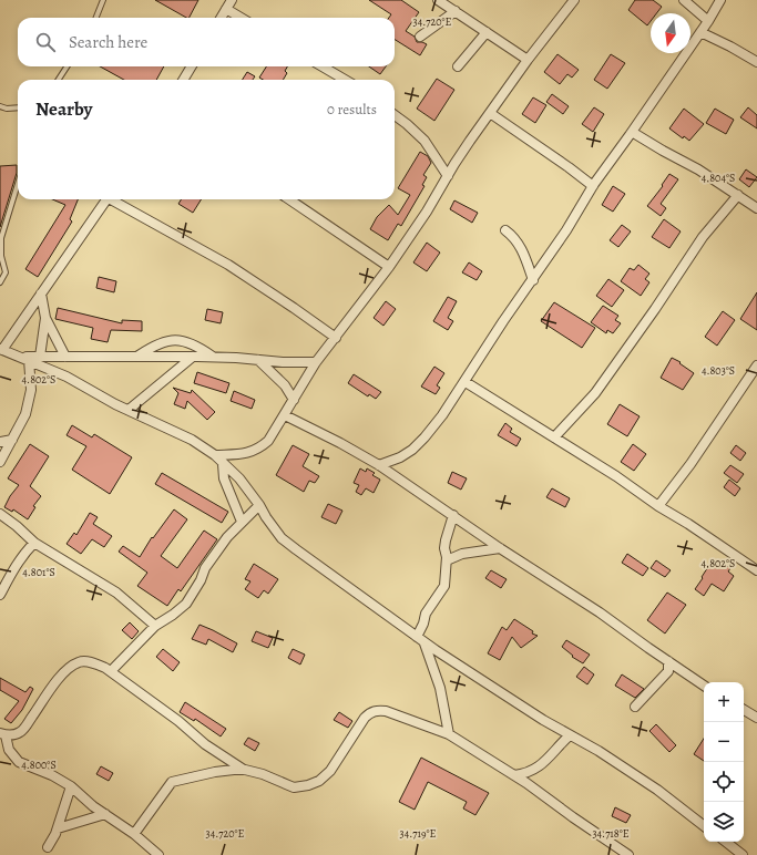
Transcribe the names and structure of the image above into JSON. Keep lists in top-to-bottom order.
{
  "north": "bottom",
  "page": {
    "search": "Search here",
    "heading": ["Nearby", "0 results"],
    "map_buttons": ["+", "−"]
  },
  "coordinates": [
    "34.720°E",
    "4.804°S",
    "4.803°S",
    "4.802°S",
    "4.801°S",
    "4.800°S",
    "34.719°E",
    "34.718°E"
  ]
}
